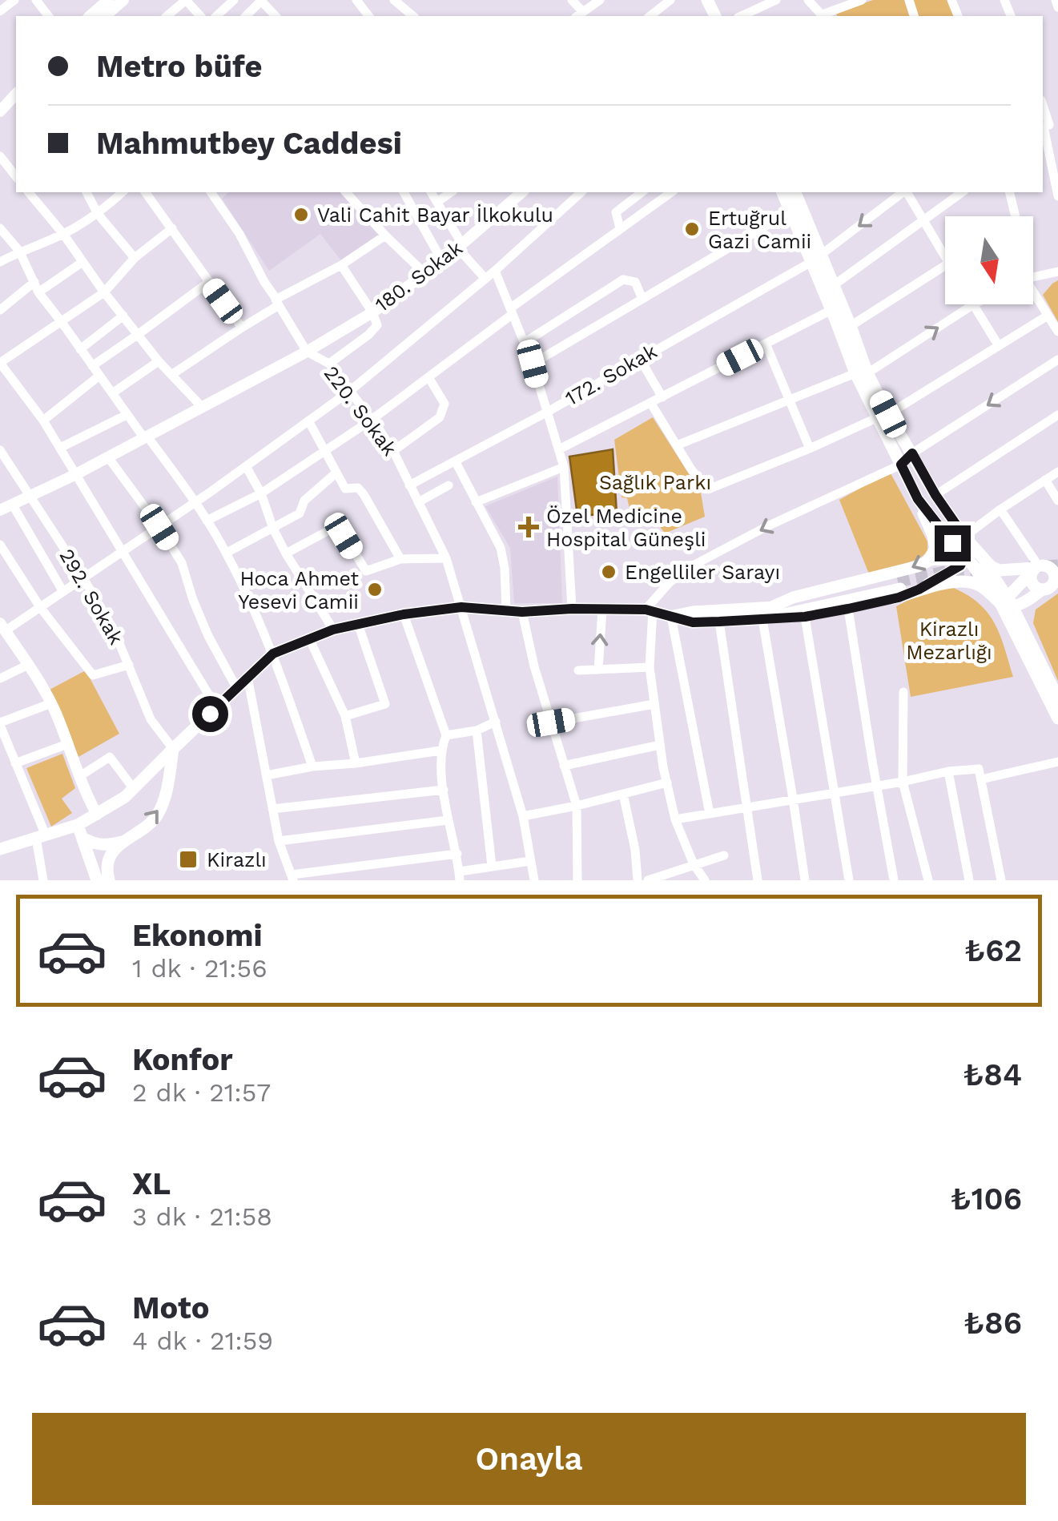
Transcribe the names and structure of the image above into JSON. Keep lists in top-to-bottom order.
{
  "streets": {
    "street": [
      "180. Sokak",
      "172. Sokak",
      "220. Sokak",
      "292. Sokak"
    ]
  },
  "crossings": [
    ["180. Sokak", "220. Sokak"],
    ["180. Sokak", "292. Sokak"],
    ["172. Sokak", "220. Sokak"]
  ],
  "parks": ["Sağlık Parkı", "Kirazlı Mezarlığı"],
  "places": {
    "other": [
      "Vali Cahit Bayar İlkokulu",
      "Ertuğrul Gazi Camii",
      "Engelliler Sarayı",
      "Hoca Ahmet Yesevi Camii"
    ],
    "health": ["Özel Medicine Hospital Güneşli"],
    "transit": ["Kirazlı"]
  },
  "north": "bottom",
  "page": {
    "banner": ["Metro büfe", "Mahmutbey Caddesi"],
    "list": [
      {
        "name": "Ekonomi",
        "note": "1 dk · 21:56",
        "value": "₺62"
      },
      {
        "name": "Konfor",
        "note": "2 dk · 21:57",
        "value": "₺84"
      },
      {
        "name": "XL",
        "note": "3 dk · 21:58",
        "value": "₺106"
      },
      {
        "name": "Moto",
        "note": "4 dk · 21:59",
        "value": "₺86"
      }
    ],
    "buttons": "Onayla"
  }
}
